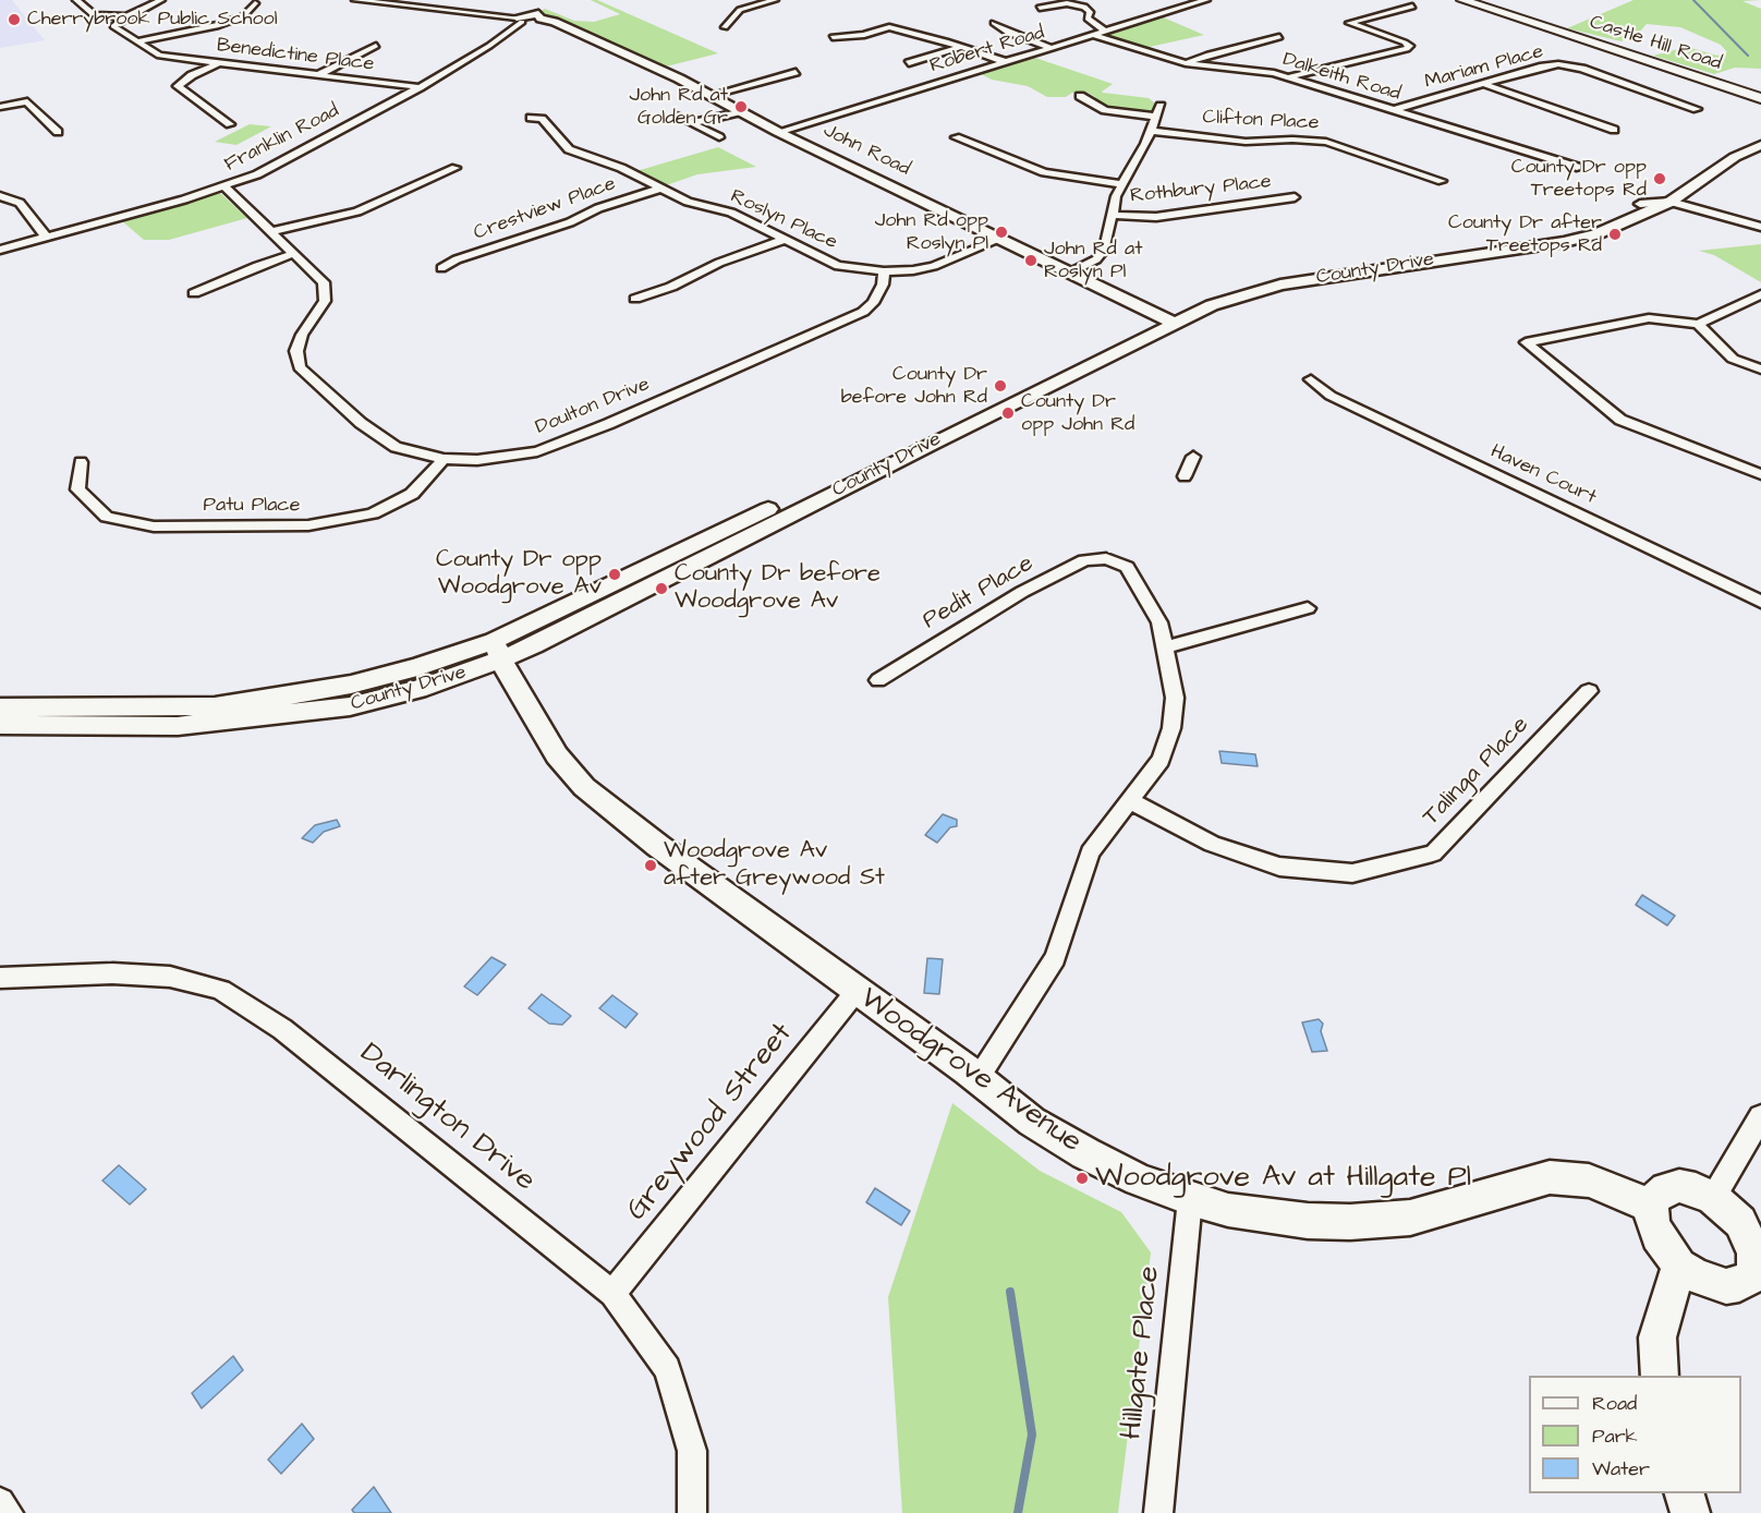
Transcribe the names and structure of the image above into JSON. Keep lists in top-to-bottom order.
{
  "streets": {
    "main road": [
      "Castle Hill Road",
      "John Road",
      "County Drive",
      "Woodgrove Avenue"
    ],
    "street": [
      "Robert Road",
      "Benedictine Place",
      "Mariam Place",
      "Dalkeith Road",
      "Clifton Place",
      "Franklin Road",
      "Rothbury Place",
      "Crestview Place",
      "Roslyn Place",
      "Doulton Drive",
      "Haven Court",
      "Patu Place",
      "Pedit Place",
      "Talinga Place",
      "Darlington Drive",
      "Greywood Street",
      "Hillgate Place"
    ]
  },
  "crossings": [
    ["Robert Road", "Dalkeith Road"],
    ["Robert Road", "John Road"],
    ["Benedictine Place", "Franklin Road"],
    ["Mariam Place", "Dalkeith Road"],
    ["Franklin Road", "John Road"],
    ["Franklin Road", "Doulton Drive"],
    ["John Road", "Roslyn Place"],
    ["John Road", "County Drive"],
    ["Crestview Place", "Roslyn Place"],
    ["Roslyn Place", "Doulton Drive"],
    ["County Drive", "Woodgrove Avenue"],
    ["Doulton Drive", "Patu Place"],
    ["Woodgrove Avenue", "Greywood Street"],
    ["Woodgrove Avenue", "Hillgate Place"],
    ["Darlington Drive", "Greywood Street"]
  ],
  "places": [
    "Cherrybrook Public School",
    "John Rd at Golden Gr",
    "County Dr opp Treetops Rd",
    "John Rd opp Roslyn Pl",
    "County Dr after Treetops Rd",
    "John Rd at Roslyn Pl",
    "County Dr before John Rd",
    "County Dr opp John Rd",
    "County Dr opp Woodgrove Av",
    "County Dr before Woodgrove Av",
    "Woodgrove Av after Greywood St",
    "Woodgrove Av at Hillgate Pl"
  ],
  "legend": ["Road", "Park", "Water"]
}
